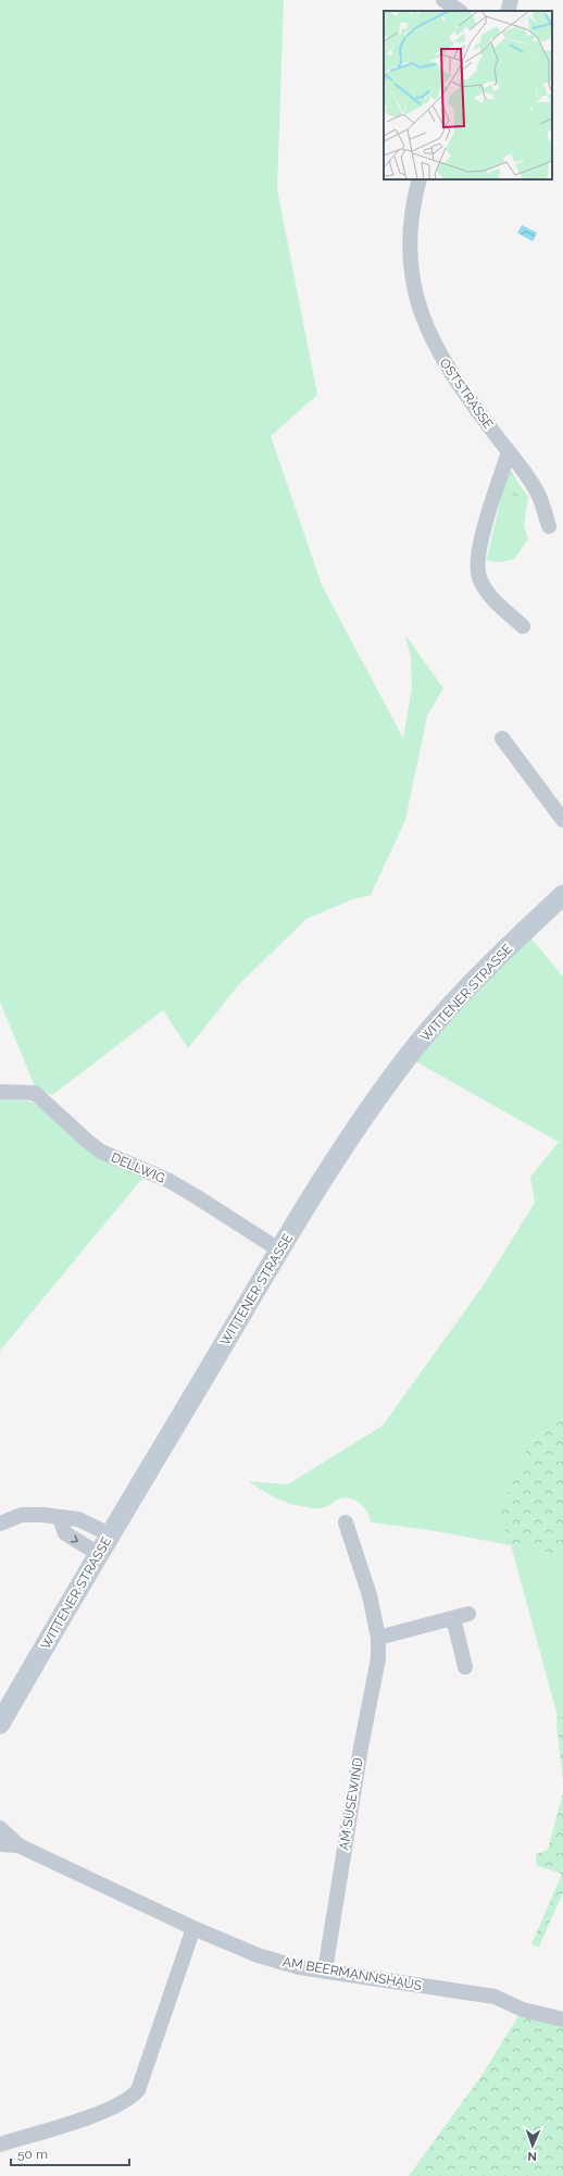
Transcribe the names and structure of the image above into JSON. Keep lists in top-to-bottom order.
{
  "streets": {
    "main road": ["WITTENER STRASSE"],
    "street": [
      "OSTSTRASSE",
      "DELLWIG",
      "AM SUSEWIND",
      "AM BEERMANNSHAUS"
    ]
  },
  "crossings": [
    ["WITTENER STRASSE", "DELLWIG"],
    ["AM SUSEWIND", "AM BEERMANNSHAUS"]
  ],
  "scale_bar": "50 m",
  "north": "bottom"
}
